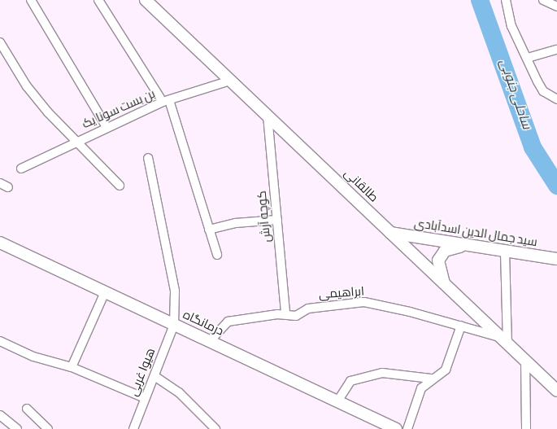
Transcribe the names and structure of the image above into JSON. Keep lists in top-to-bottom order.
{
  "streets": {
    "main road": ["طالقانی", "سید جمال الدین اسدآبادی", "درمانگاه"],
    "street": [
      "بن بست سونا یک",
      "کوچه آرش",
      "ابراهیمی",
      "هیوا غربی"
    ]
  },
  "crossings": [
    ["بن بست سونا یک", "طالقانی"],
    ["طالقانی", "کوچه آرش"],
    ["طالقانی", "سید جمال الدین اسدآبادی"],
    ["طالقانی", "ابراهیمی"],
    ["کوچه آرش", "ابراهیمی"],
    ["ابراهیمی", "درمانگاه"],
    ["درمانگاه", "هیوا غربی"]
  ],
  "water": ["ساحلی جنوبی"]
}
